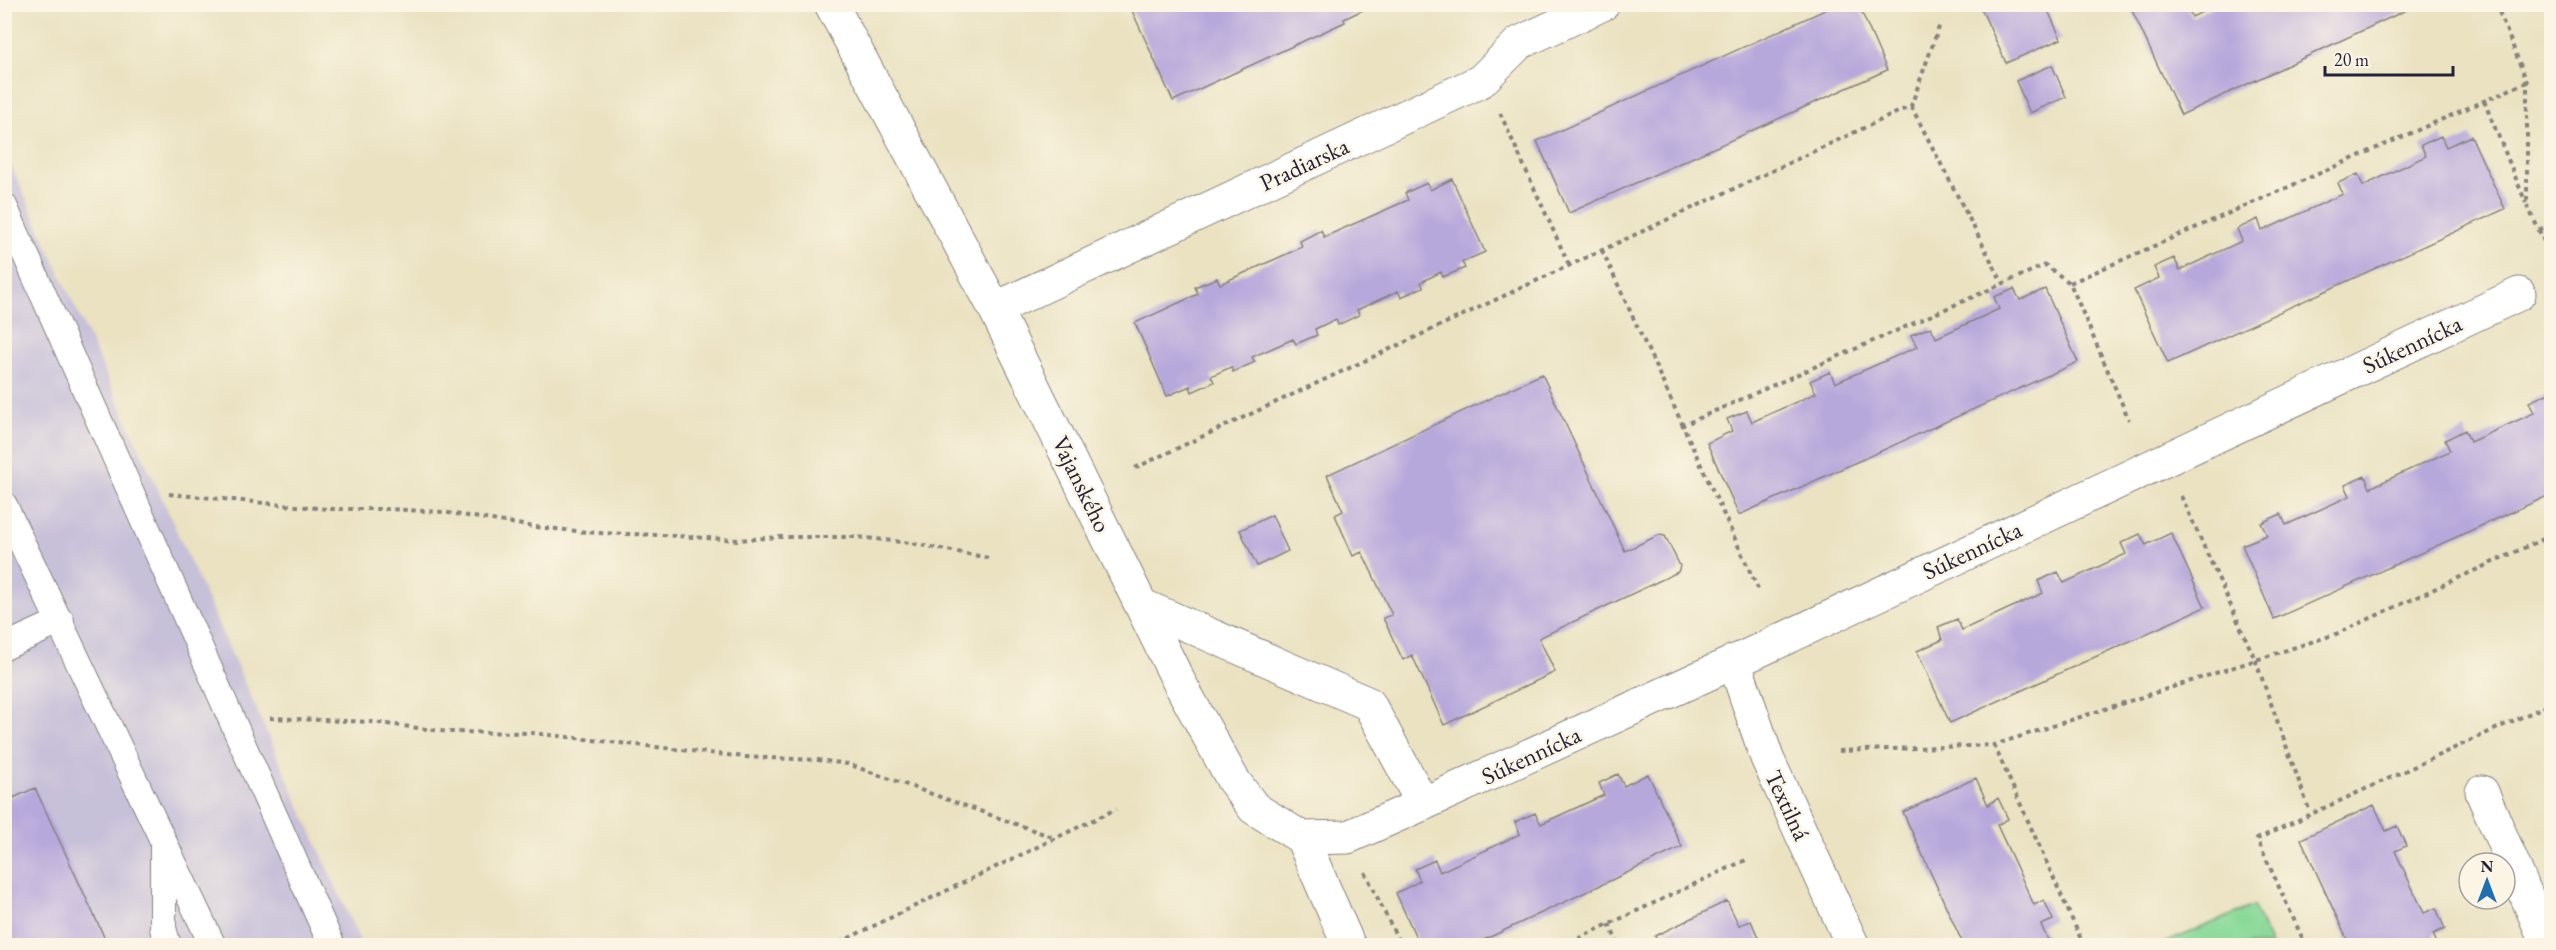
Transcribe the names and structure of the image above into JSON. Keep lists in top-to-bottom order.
{
  "streets": {
    "street": [
      "Pradiarska",
      "Súkennícka",
      "Vajanského",
      "Textilná"
    ]
  },
  "crossings": [
    ["Pradiarska", "Vajanského"],
    ["Súkennícka", "Vajanského"],
    ["Súkennícka", "Textilná"]
  ],
  "scale_bar": "20 m",
  "north": "top"
}
